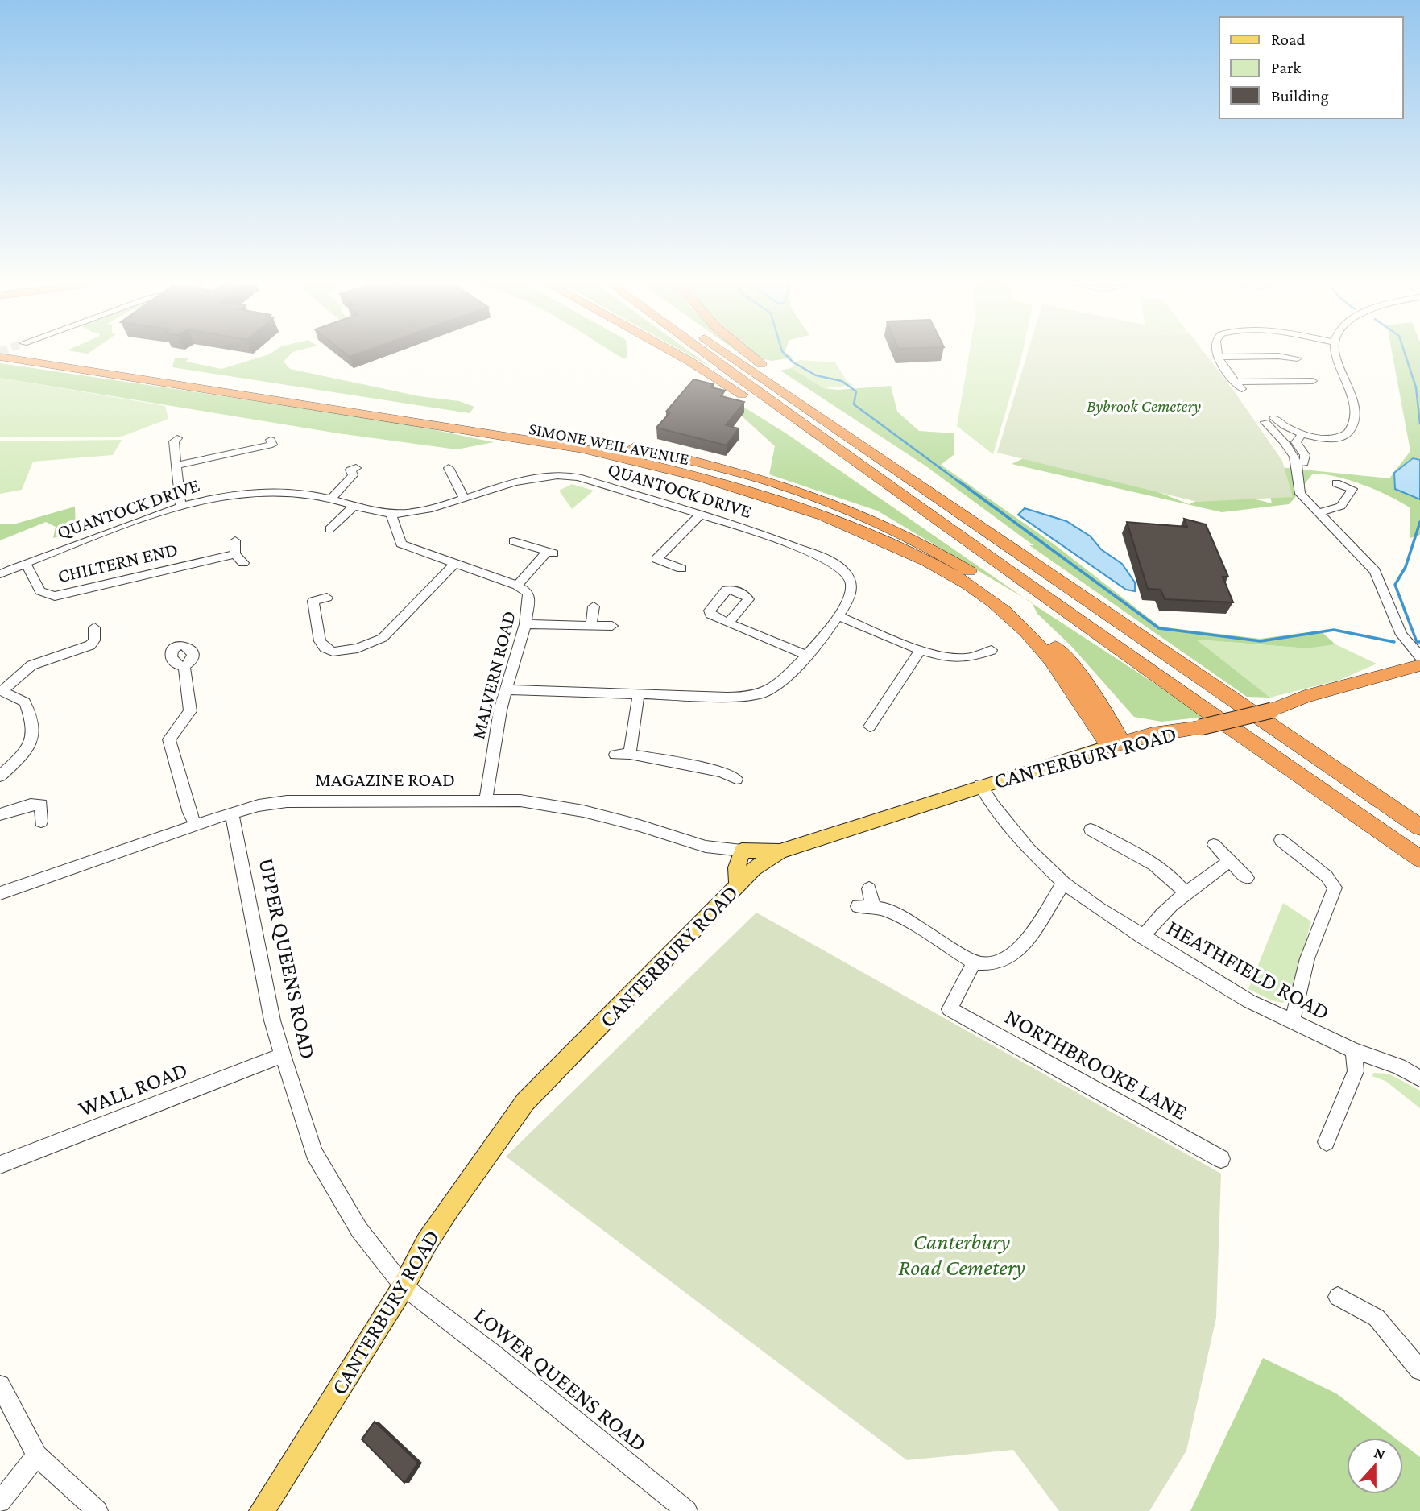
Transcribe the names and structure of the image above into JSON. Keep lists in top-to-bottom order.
{
  "streets": {
    "highway": ["SIMONE WEIL AVENUE", "CANTERBURY ROAD"],
    "main road": ["MAGAZINE ROAD"],
    "street": [
      "QUANTOCK DRIVE",
      "CHILTERN END",
      "MALVERN ROAD",
      "UPPER QUEENS ROAD",
      "HEATHFIELD ROAD",
      "NORTHBROOKE LANE",
      "WALL ROAD",
      "LOWER QUEENS ROAD"
    ]
  },
  "crossings": [
    ["SIMONE WEIL AVENUE", "CANTERBURY ROAD"],
    ["QUANTOCK DRIVE", "CHILTERN END"],
    ["QUANTOCK DRIVE", "MALVERN ROAD"],
    ["MALVERN ROAD", "MAGAZINE ROAD"],
    ["CANTERBURY ROAD", "MAGAZINE ROAD"],
    ["CANTERBURY ROAD", "UPPER QUEENS ROAD"],
    ["CANTERBURY ROAD", "HEATHFIELD ROAD"],
    ["CANTERBURY ROAD", "LOWER QUEENS ROAD"],
    ["MAGAZINE ROAD", "UPPER QUEENS ROAD"],
    ["UPPER QUEENS ROAD", "WALL ROAD"],
    ["UPPER QUEENS ROAD", "LOWER QUEENS ROAD"]
  ],
  "parks": ["Bybrook Cemetery", "Canterbury Road Cemetery"],
  "legend": ["Road", "Park", "Building"],
  "north": "top"
}
